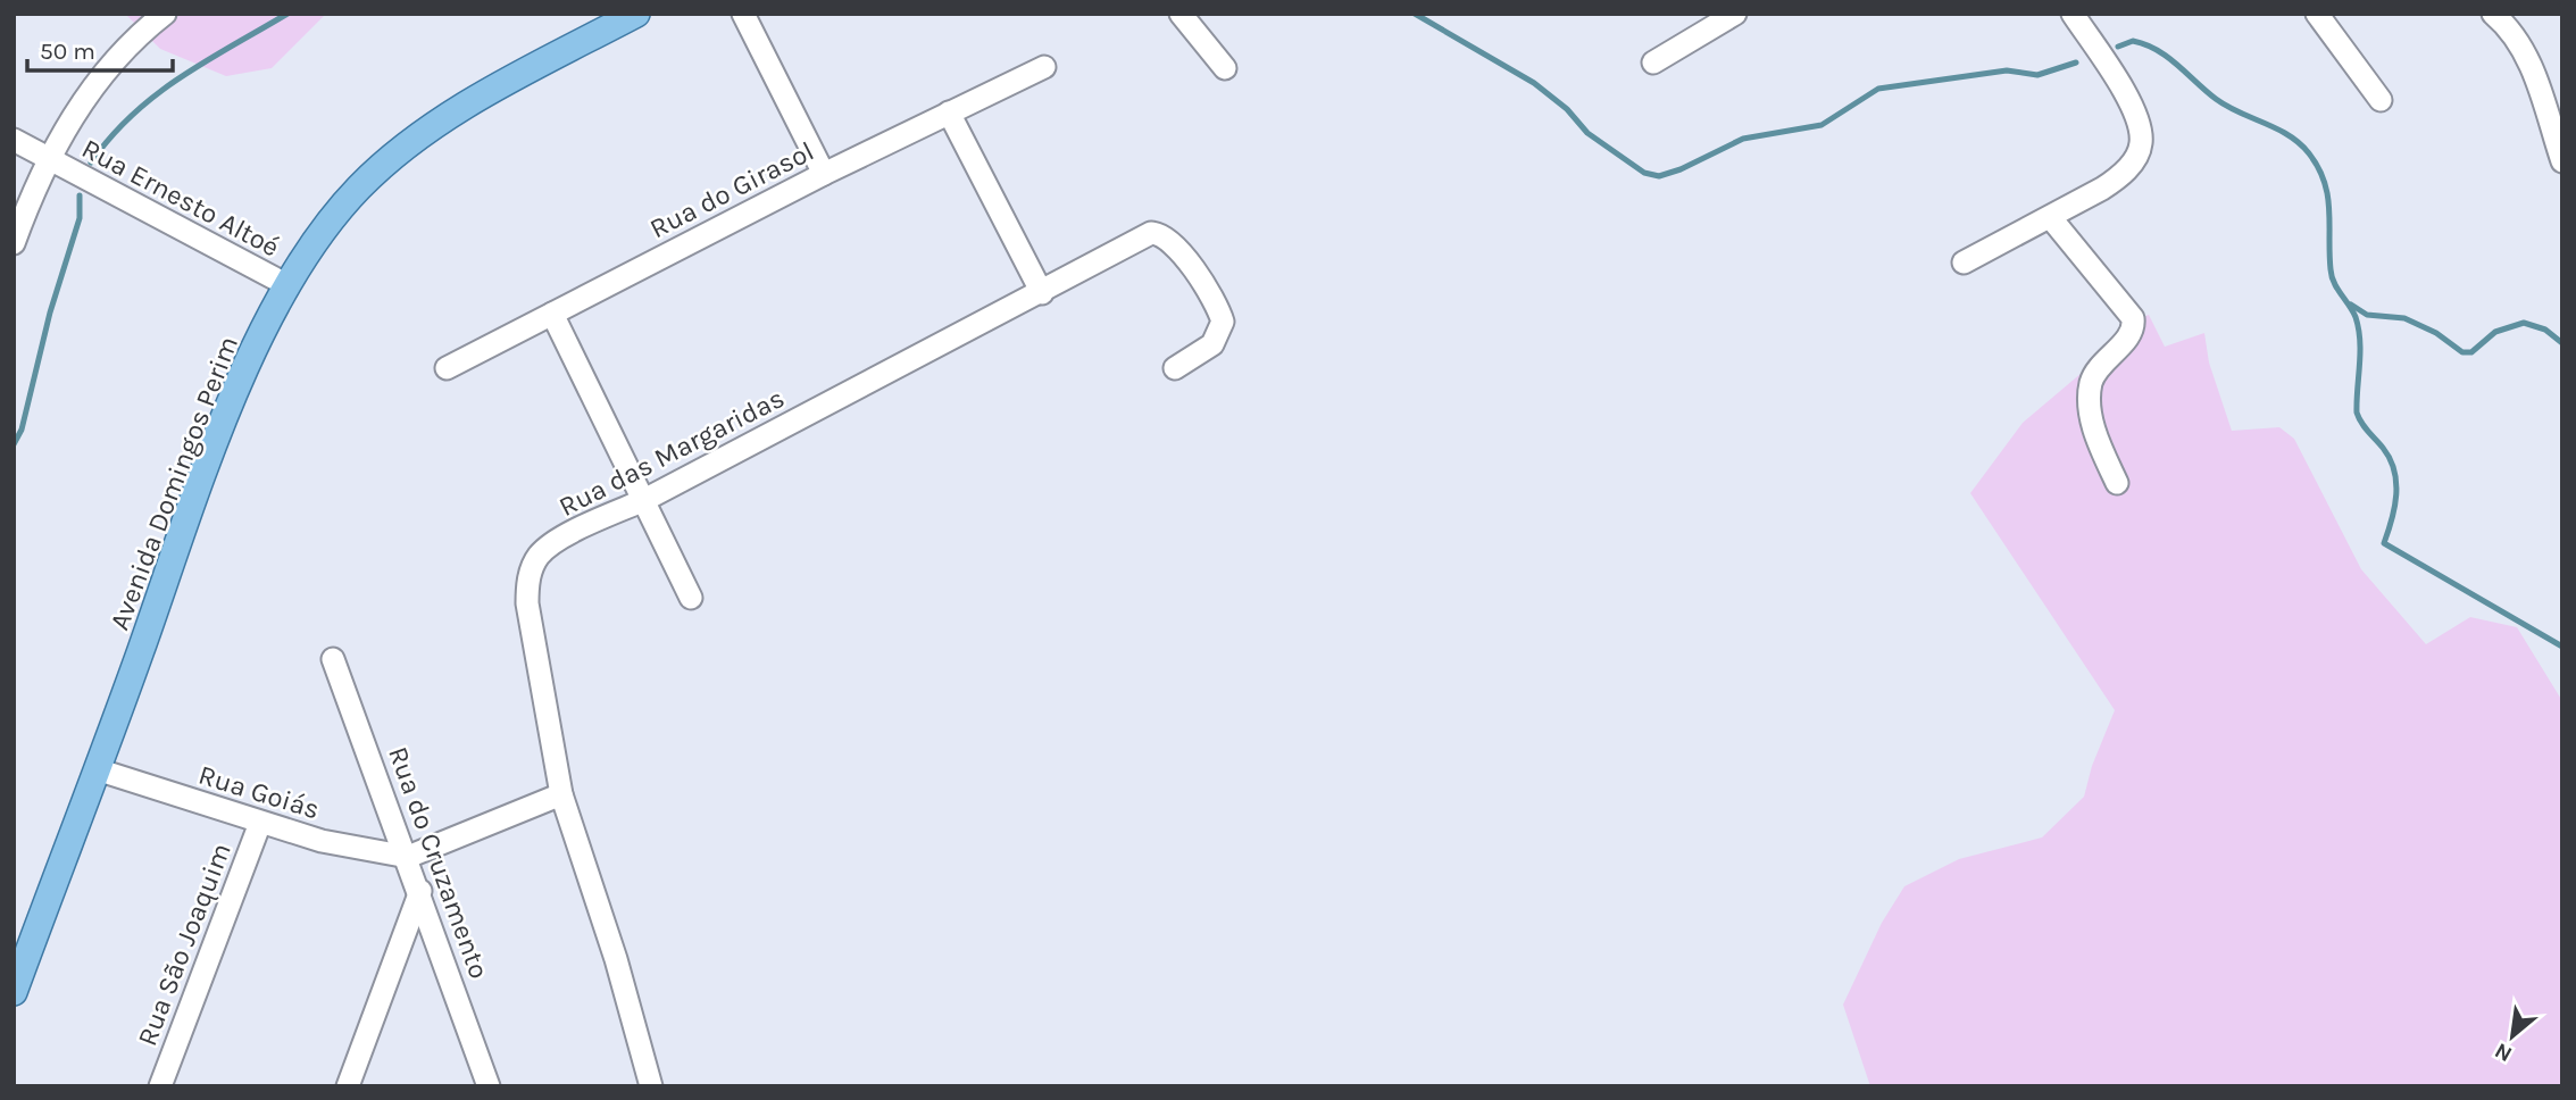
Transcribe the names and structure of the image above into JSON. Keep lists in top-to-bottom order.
{
  "streets": {
    "main road": ["Avenida Domingos Perim"],
    "street": [
      "Rua do Girasol",
      "Rua Ernesto Altoé",
      "Rua das Margaridas",
      "Rua Goiás",
      "Rua do Cruzamento",
      "Rua São Joaquim"
    ]
  },
  "crossings": [
    ["Rua Ernesto Altoé", "Avenida Domingos Perim"],
    ["Avenida Domingos Perim", "Rua Goiás"],
    ["Rua Goiás", "Rua do Cruzamento"],
    ["Rua Goiás", "Rua São Joaquim"]
  ],
  "scale_bar": "50 m",
  "north": "bottom left"
}
